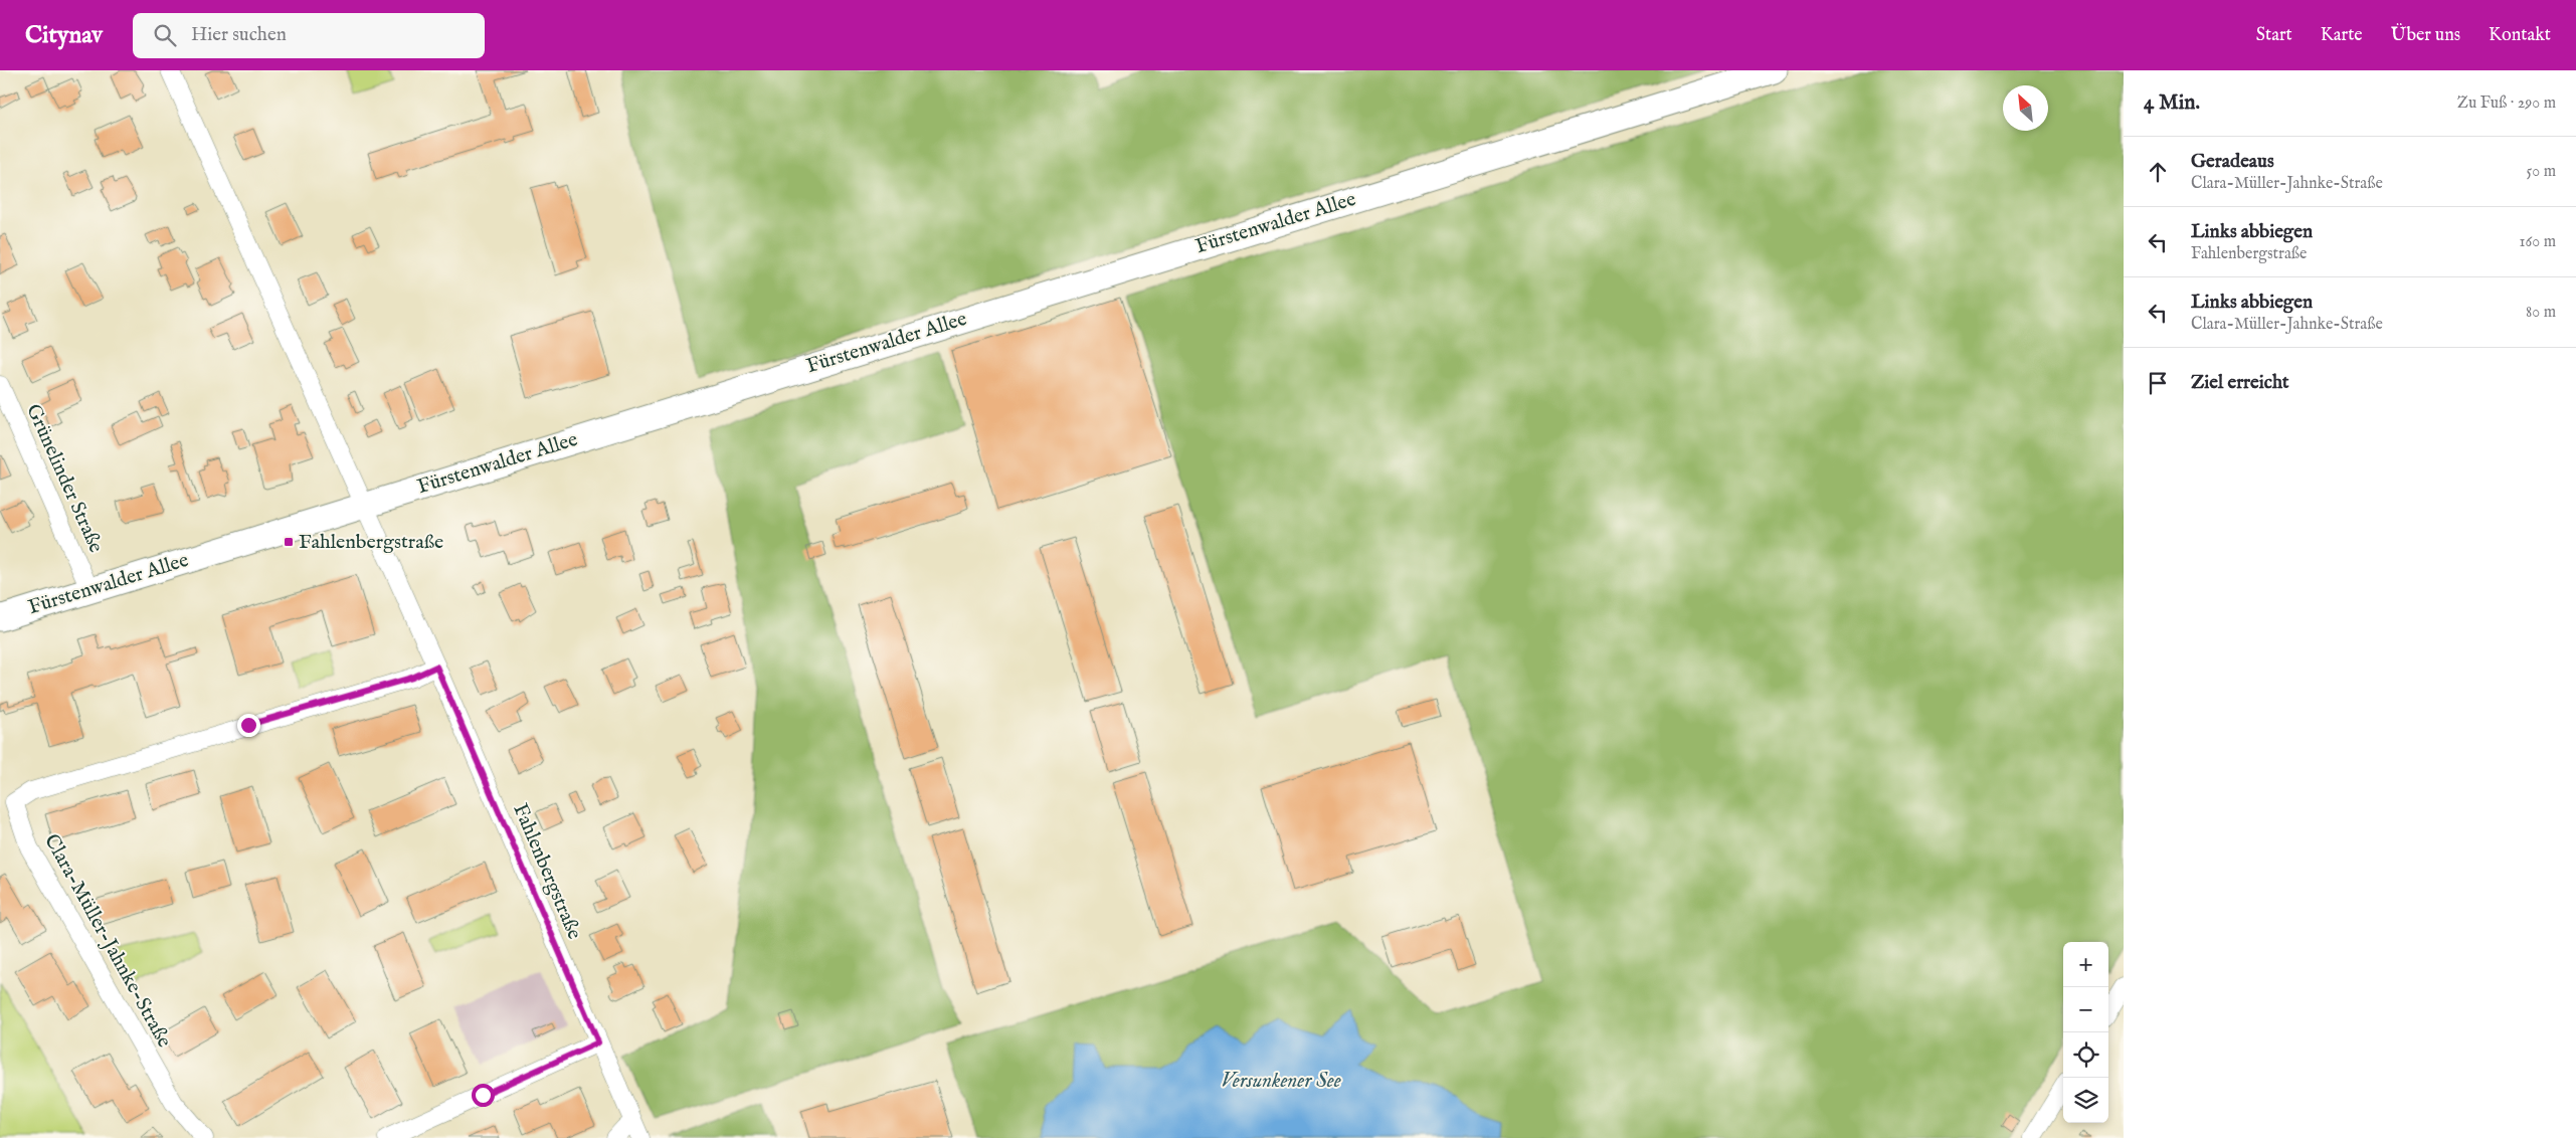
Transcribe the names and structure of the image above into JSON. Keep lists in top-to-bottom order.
{
  "streets": {
    "main road": ["Fürstenwalder Allee"],
    "street": ["Grünelinder Straße", "Fahlenbergstraße", "Clara-Müller-Jahnke-Straße"]
  },
  "crossings": [
    ["Fürstenwalder Allee", "Grünelinder Straße"],
    ["Fürstenwalder Allee", "Fahlenbergstraße"],
    ["Fahlenbergstraße", "Clara-Müller-Jahnke-Straße"]
  ],
  "water": ["Versunkener See"],
  "places": {
    "transit": ["Fahlenbergstraße"]
  },
  "north": "top left",
  "page": {
    "header": "Citynav",
    "search": "Hier suchen",
    "nav": [
      "Start",
      "Karte",
      "Über uns",
      "Kontakt"
    ],
    "heading": ["4 Min.", "Zu Fuß · 290 m"],
    "list": [
      ["Geradeaus", "Clara-Müller-Jahnke-Straße", "50 m"],
      ["Links abbiegen", "Fahlenbergstraße", "160 m"],
      ["Links abbiegen", "Clara-Müller-Jahnke-Straße", "80 m"],
      "Ziel erreicht"
    ],
    "map_buttons": ["+", "−"]
  }
}
